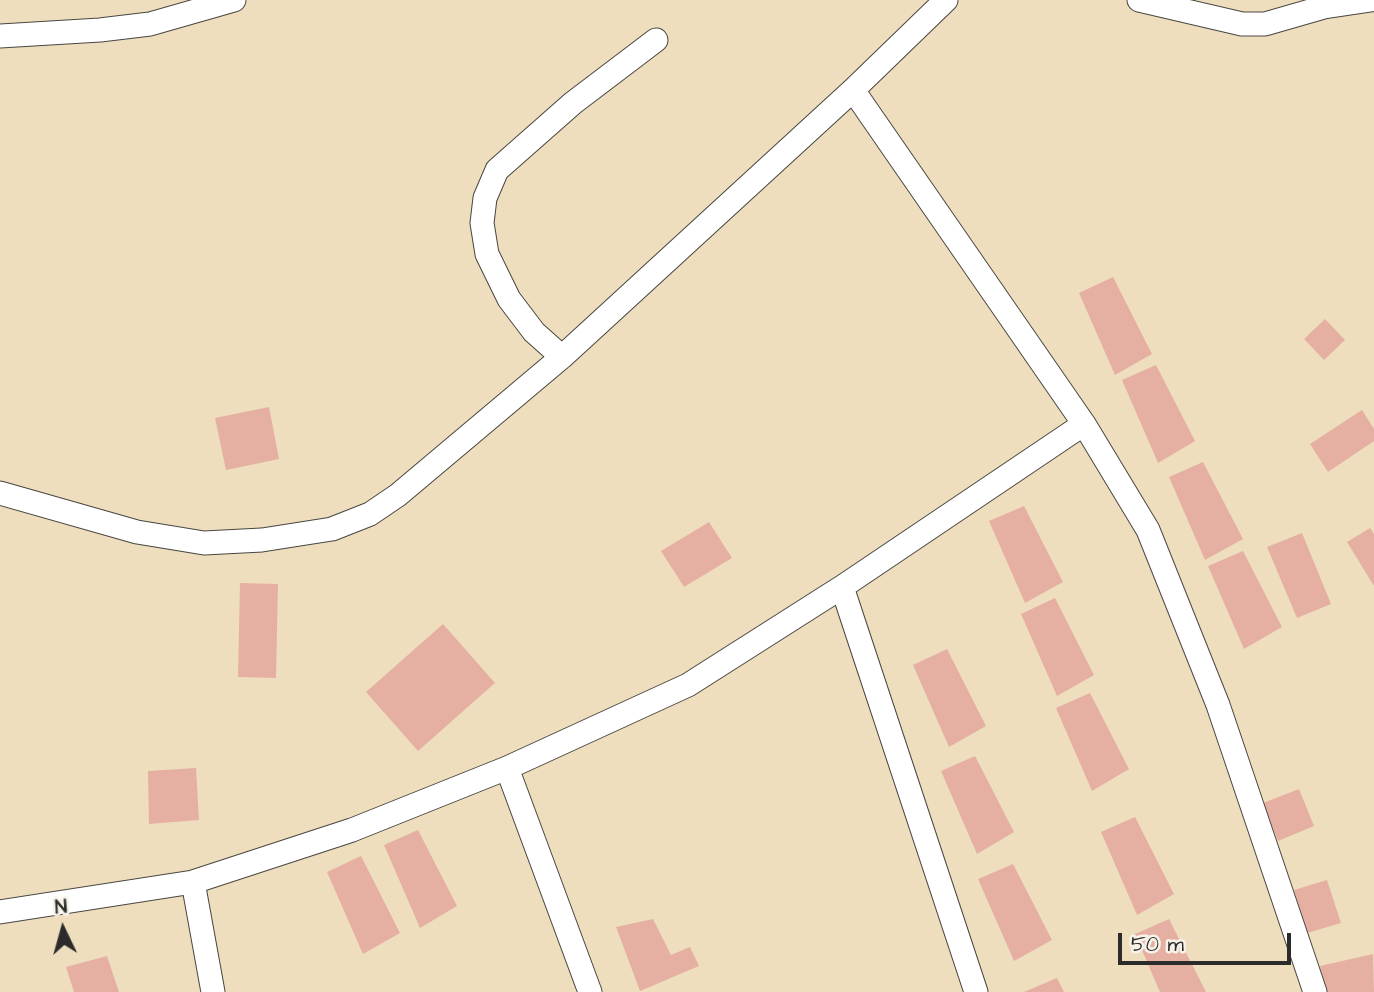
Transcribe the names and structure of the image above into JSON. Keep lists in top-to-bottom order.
{
  "scale_bar": "50 m",
  "north": "top"
}
